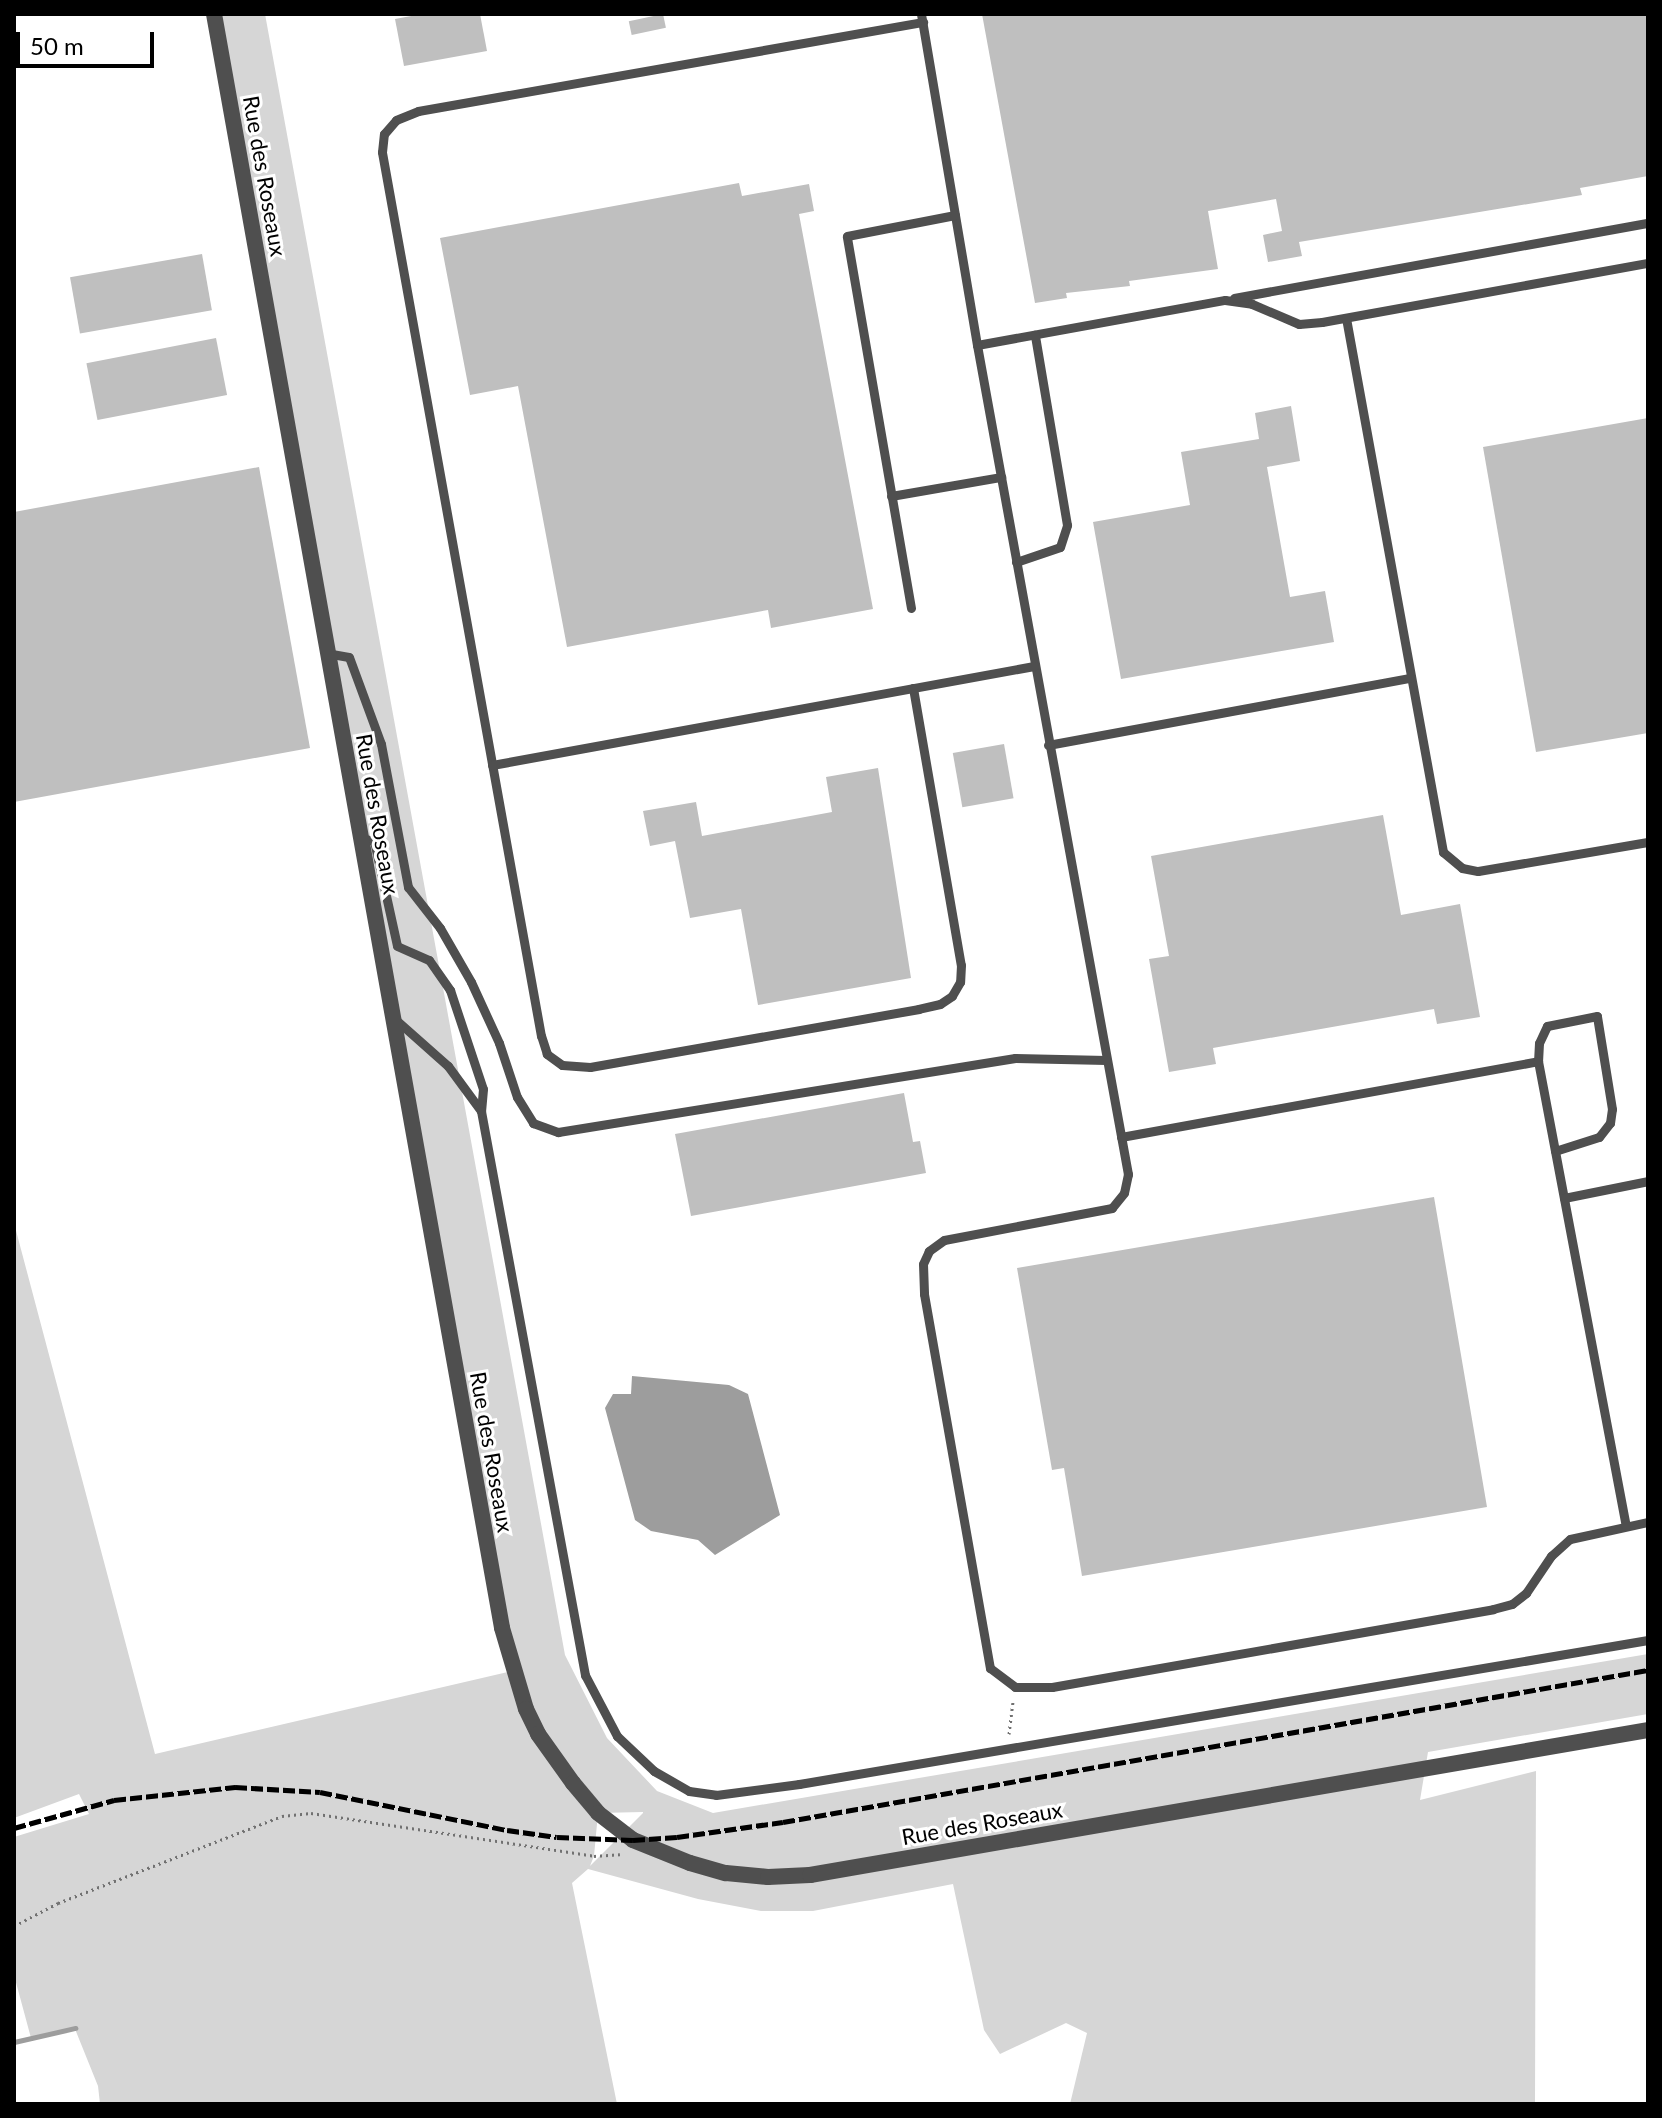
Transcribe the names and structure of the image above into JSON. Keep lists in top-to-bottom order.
{
  "streets": {
    "street": ["Rue des Roseaux"]
  },
  "scale_bar": "50 m"
}
